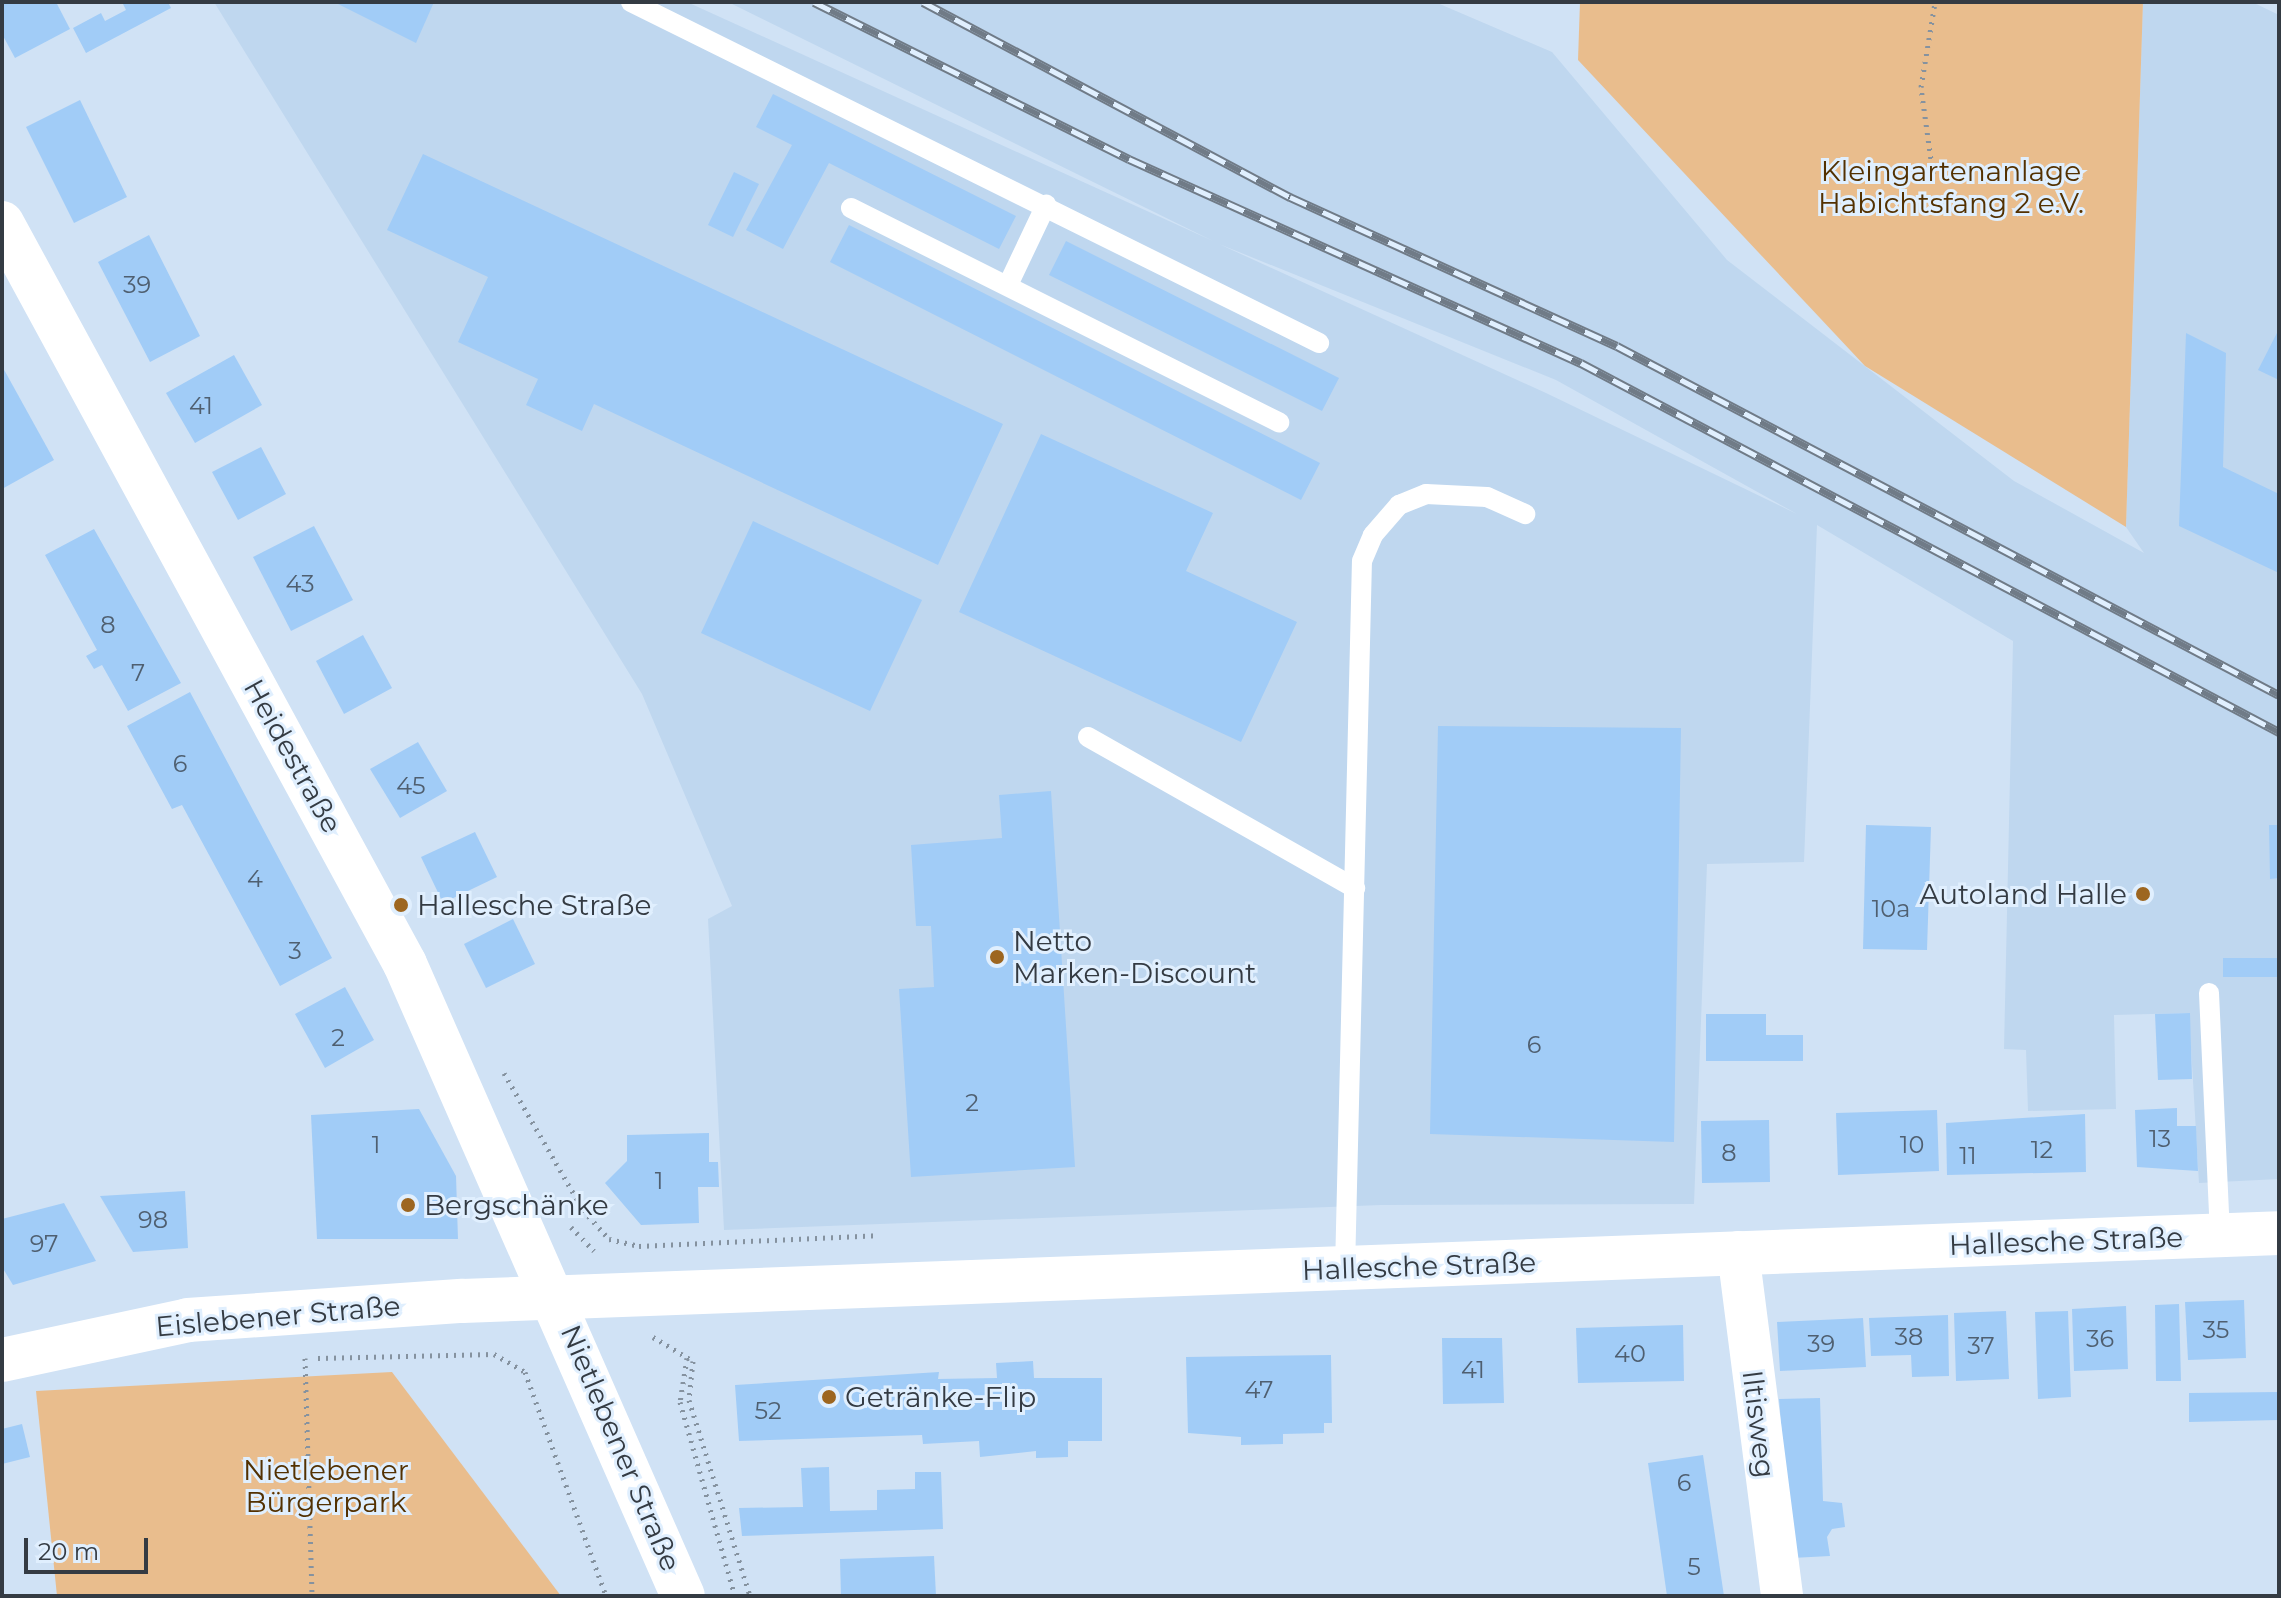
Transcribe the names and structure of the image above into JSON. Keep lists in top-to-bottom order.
{
  "streets": {
    "street": [
      "Heidestraße",
      "Hallesche Straße",
      "Eislebener Straße",
      "Iltisweg",
      "Nietlebener Straße"
    ]
  },
  "crossings": [
    ["Heidestraße", "Hallesche Straße"],
    ["Heidestraße", "Eislebener Straße"],
    ["Heidestraße", "Nietlebener Straße"],
    ["Hallesche Straße", "Eislebener Straße"],
    ["Hallesche Straße", "Iltisweg"],
    ["Hallesche Straße", "Nietlebener Straße"],
    ["Eislebener Straße", "Nietlebener Straße"]
  ],
  "parks": ["Kleingartenanlage Habichtsfang 2 e.V.", "Nietlebener Bürgerpark"],
  "places": [
    "Autoland Halle",
    "Hallesche Straße",
    "Netto Marken-Discount",
    "Bergschänke",
    "Getränke-Flip"
  ],
  "house_numbers": [
    "39",
    "41",
    "43",
    "8",
    "7",
    "6",
    "45",
    "4",
    "10a",
    "3",
    "2",
    "6",
    "2",
    "13",
    "1",
    "10",
    "12",
    "8",
    "11",
    "1",
    "98",
    "97",
    "35",
    "38",
    "36",
    "39",
    "37",
    "40",
    "41",
    "47",
    "52",
    "6",
    "5"
  ],
  "scale_bar": "20 m"
}
